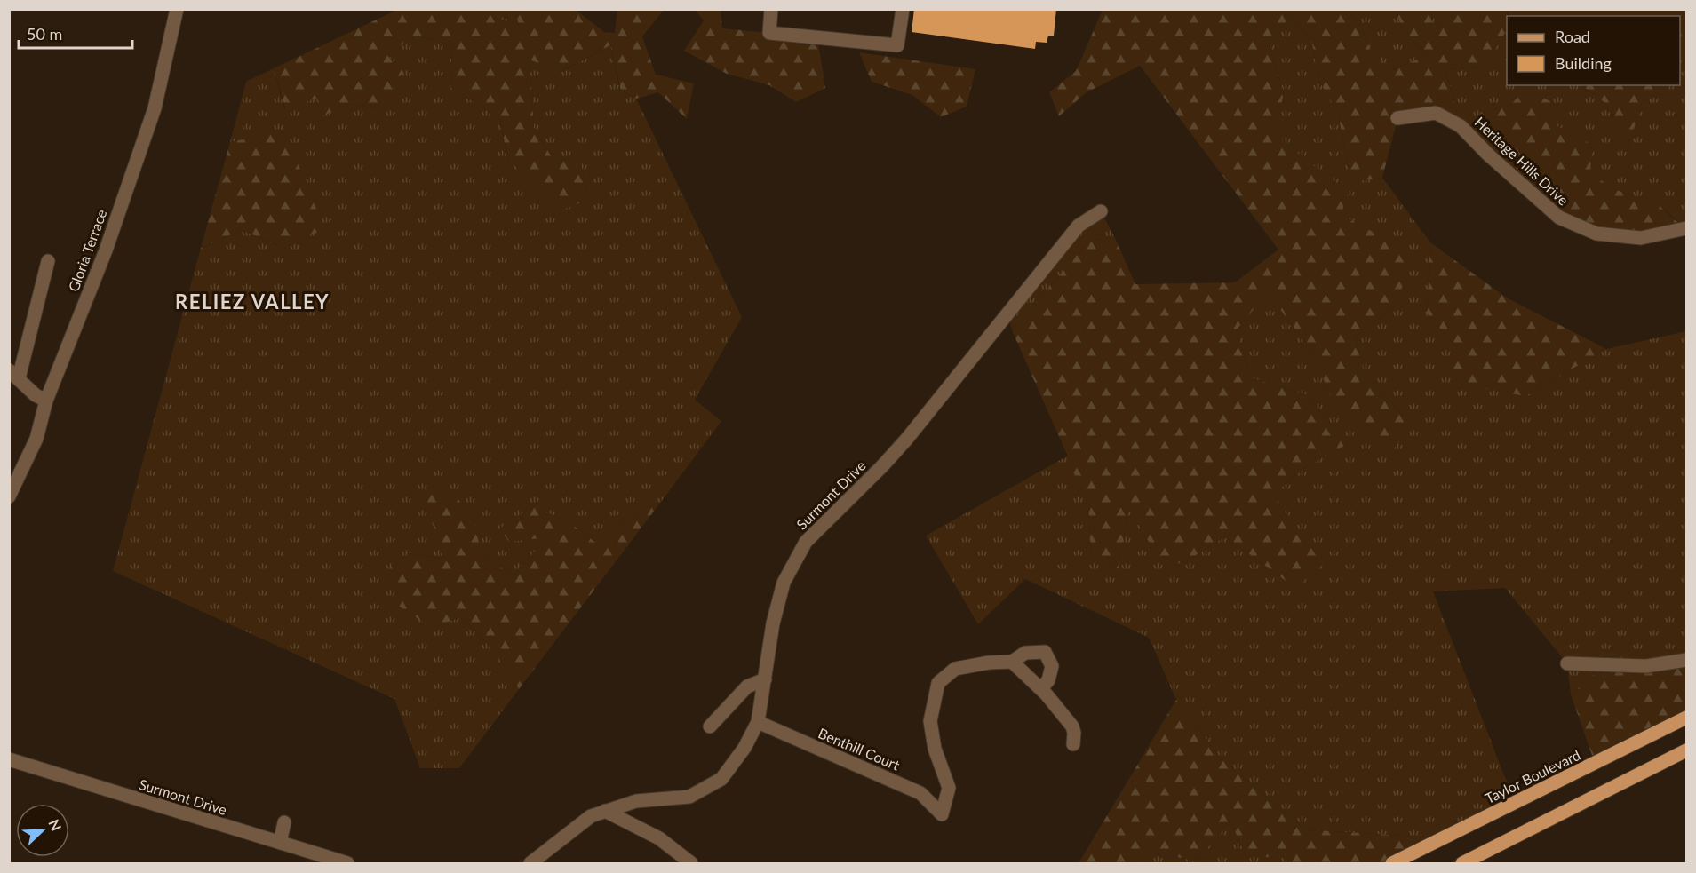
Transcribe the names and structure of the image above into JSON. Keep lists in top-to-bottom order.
{
  "streets": {
    "main road": ["Taylor Boulevard"],
    "street": [
      "Heritage Hills Drive",
      "Gloria Terrace",
      "Surmont Drive",
      "Benthill Court"
    ]
  },
  "crossings": [
    ["Surmont Drive", "Benthill Court"]
  ],
  "districts": ["RELIEZ VALLEY"],
  "legend": ["Road", "Building"],
  "scale_bar": "50 m",
  "north": "top right"
}
